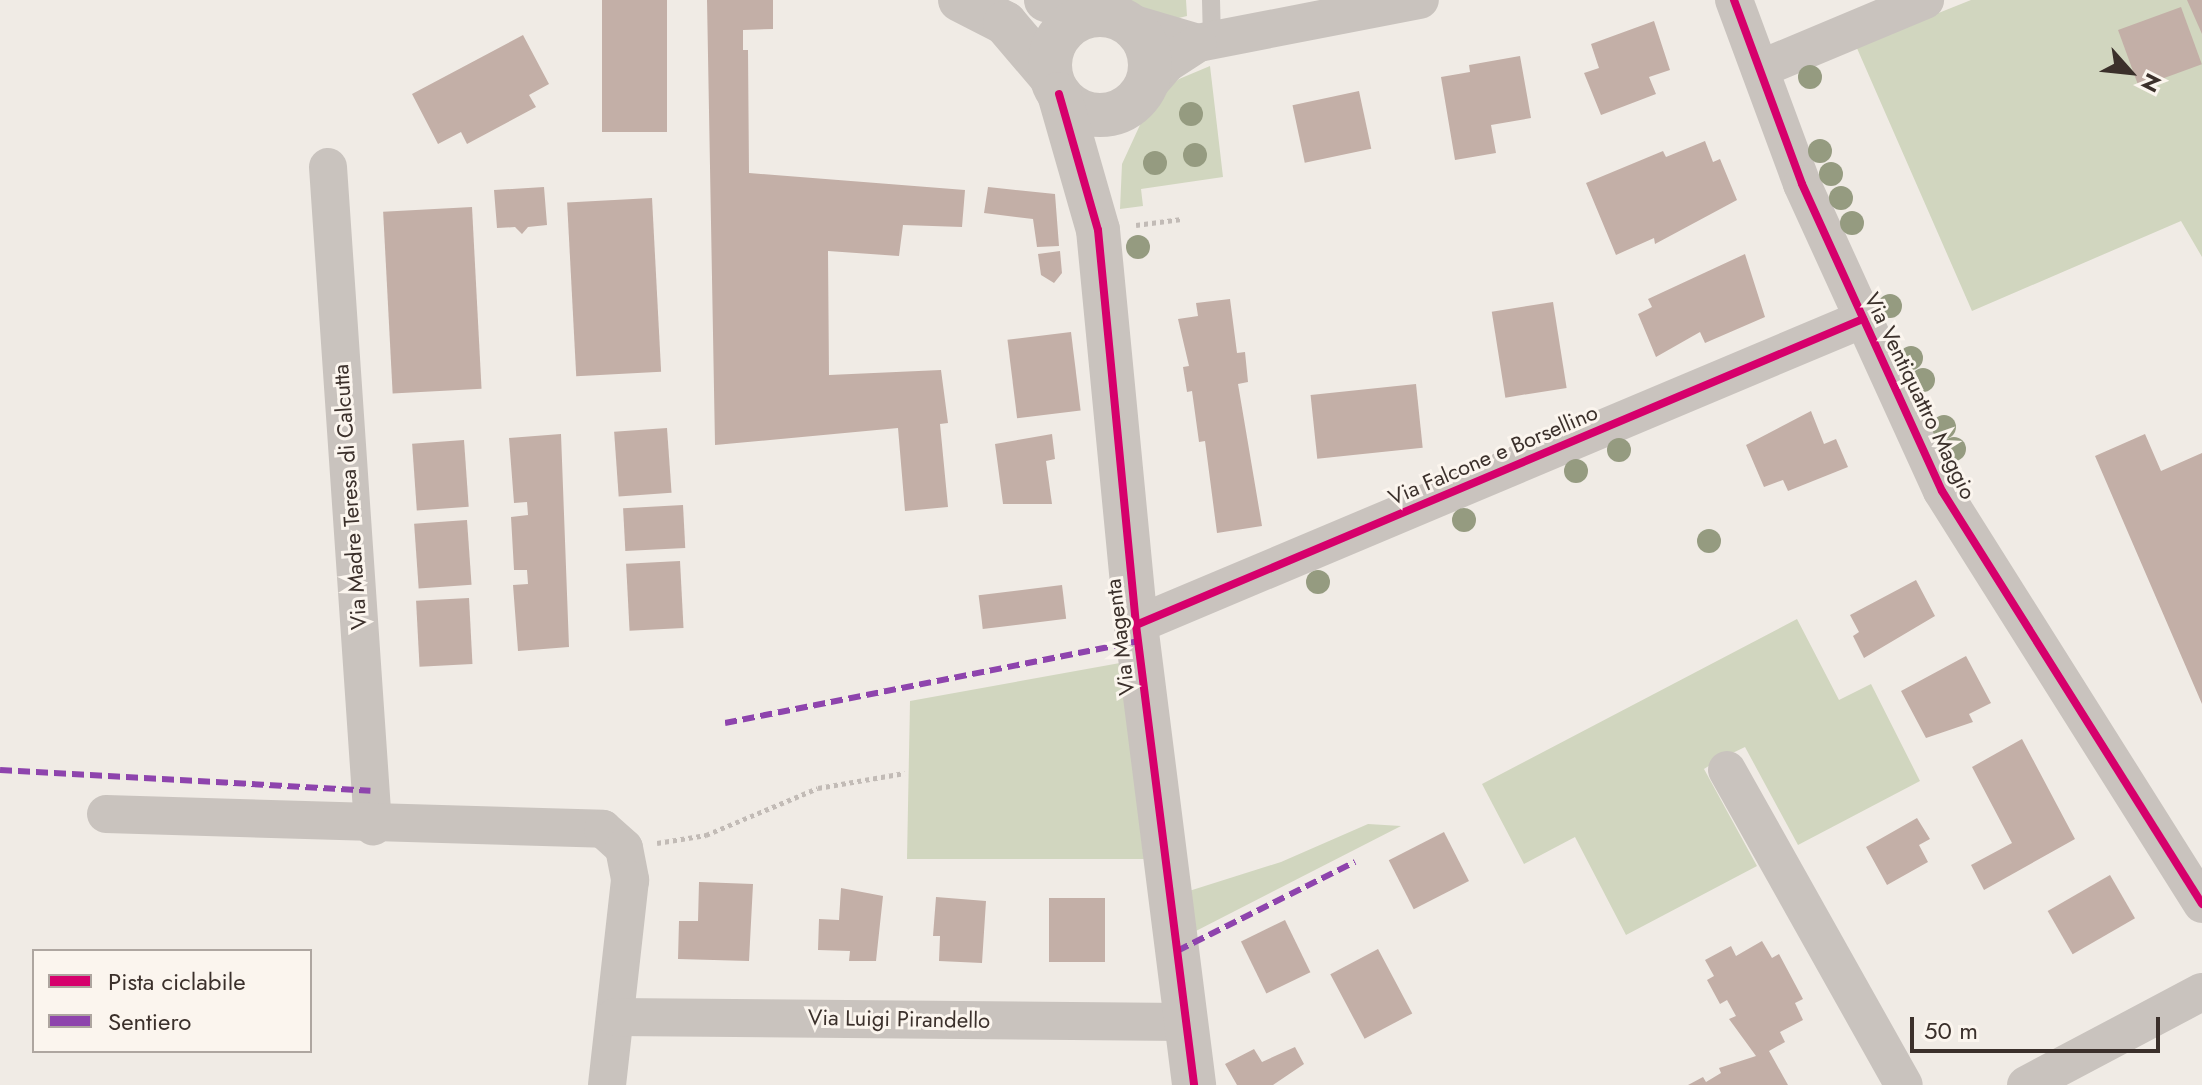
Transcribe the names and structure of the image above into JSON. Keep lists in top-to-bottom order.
{
  "streets": {
    "street": [
      "Via Ventiquattro Maggio",
      "Via Falcone e Borsellino",
      "Via Madre Teresa di Calcutta",
      "Via Magenta",
      "Via Luigi Pirandello"
    ]
  },
  "crossings": [
    ["Via Ventiquattro Maggio", "Via Falcone e Borsellino"],
    ["Via Falcone e Borsellino", "Via Magenta"],
    ["Via Magenta", "Via Luigi Pirandello"]
  ],
  "legend": ["Pista ciclabile", "Sentiero"],
  "scale_bar": "50 m",
  "north": "bottom right"
}
